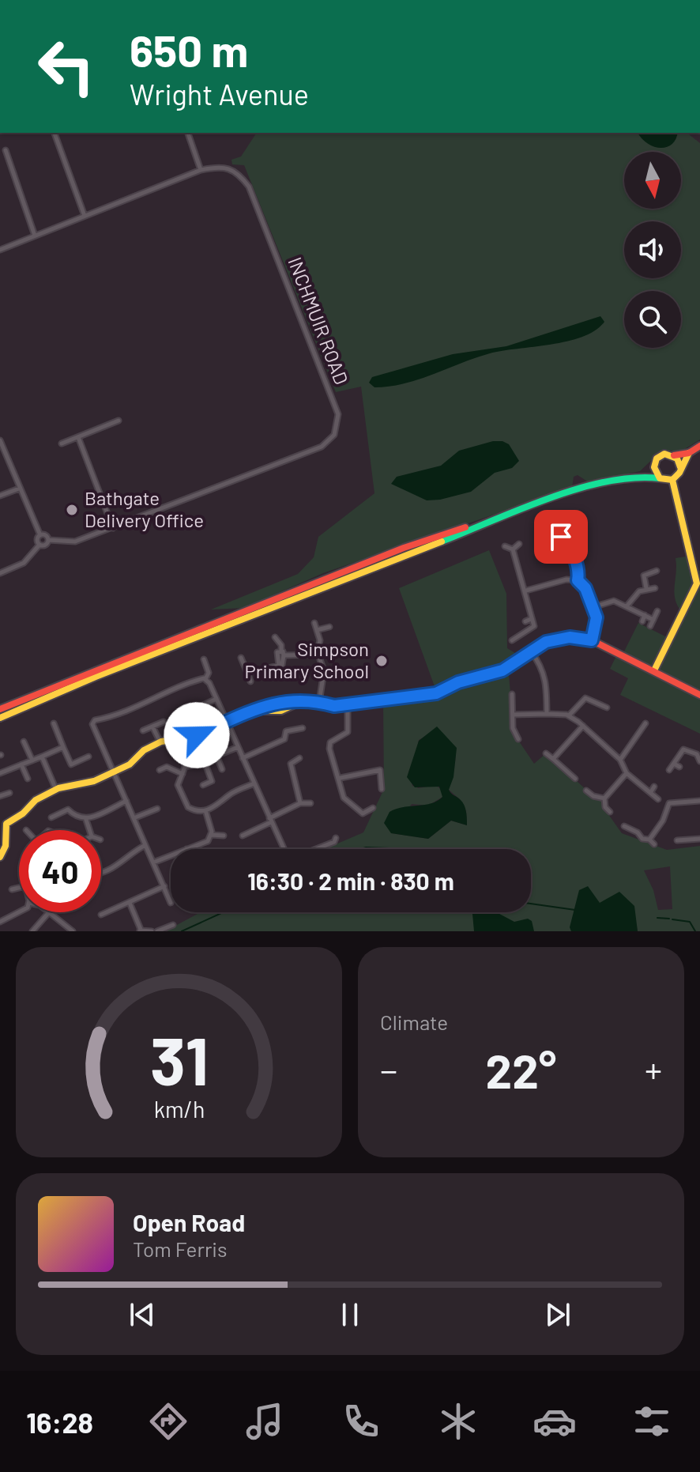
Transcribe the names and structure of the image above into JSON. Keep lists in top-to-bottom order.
{
  "streets": {
    "street": ["INCHMUIR ROAD"]
  },
  "places": ["Bathgate Delivery Office", "Simpson Primary School"],
  "north": "bottom",
  "page": {
    "turn": ["650 m", "Wright Avenue"],
    "limit": "40",
    "trip": "16:30 · 2 min · 830 m",
    "tile": "Climate",
    "heat": ["−", "22°", "+"],
    "song": ["Open Road", "Tom Ferris"],
    "tabs": "16:28",
    "gauge": ["31", "km/h"]
  }
}
